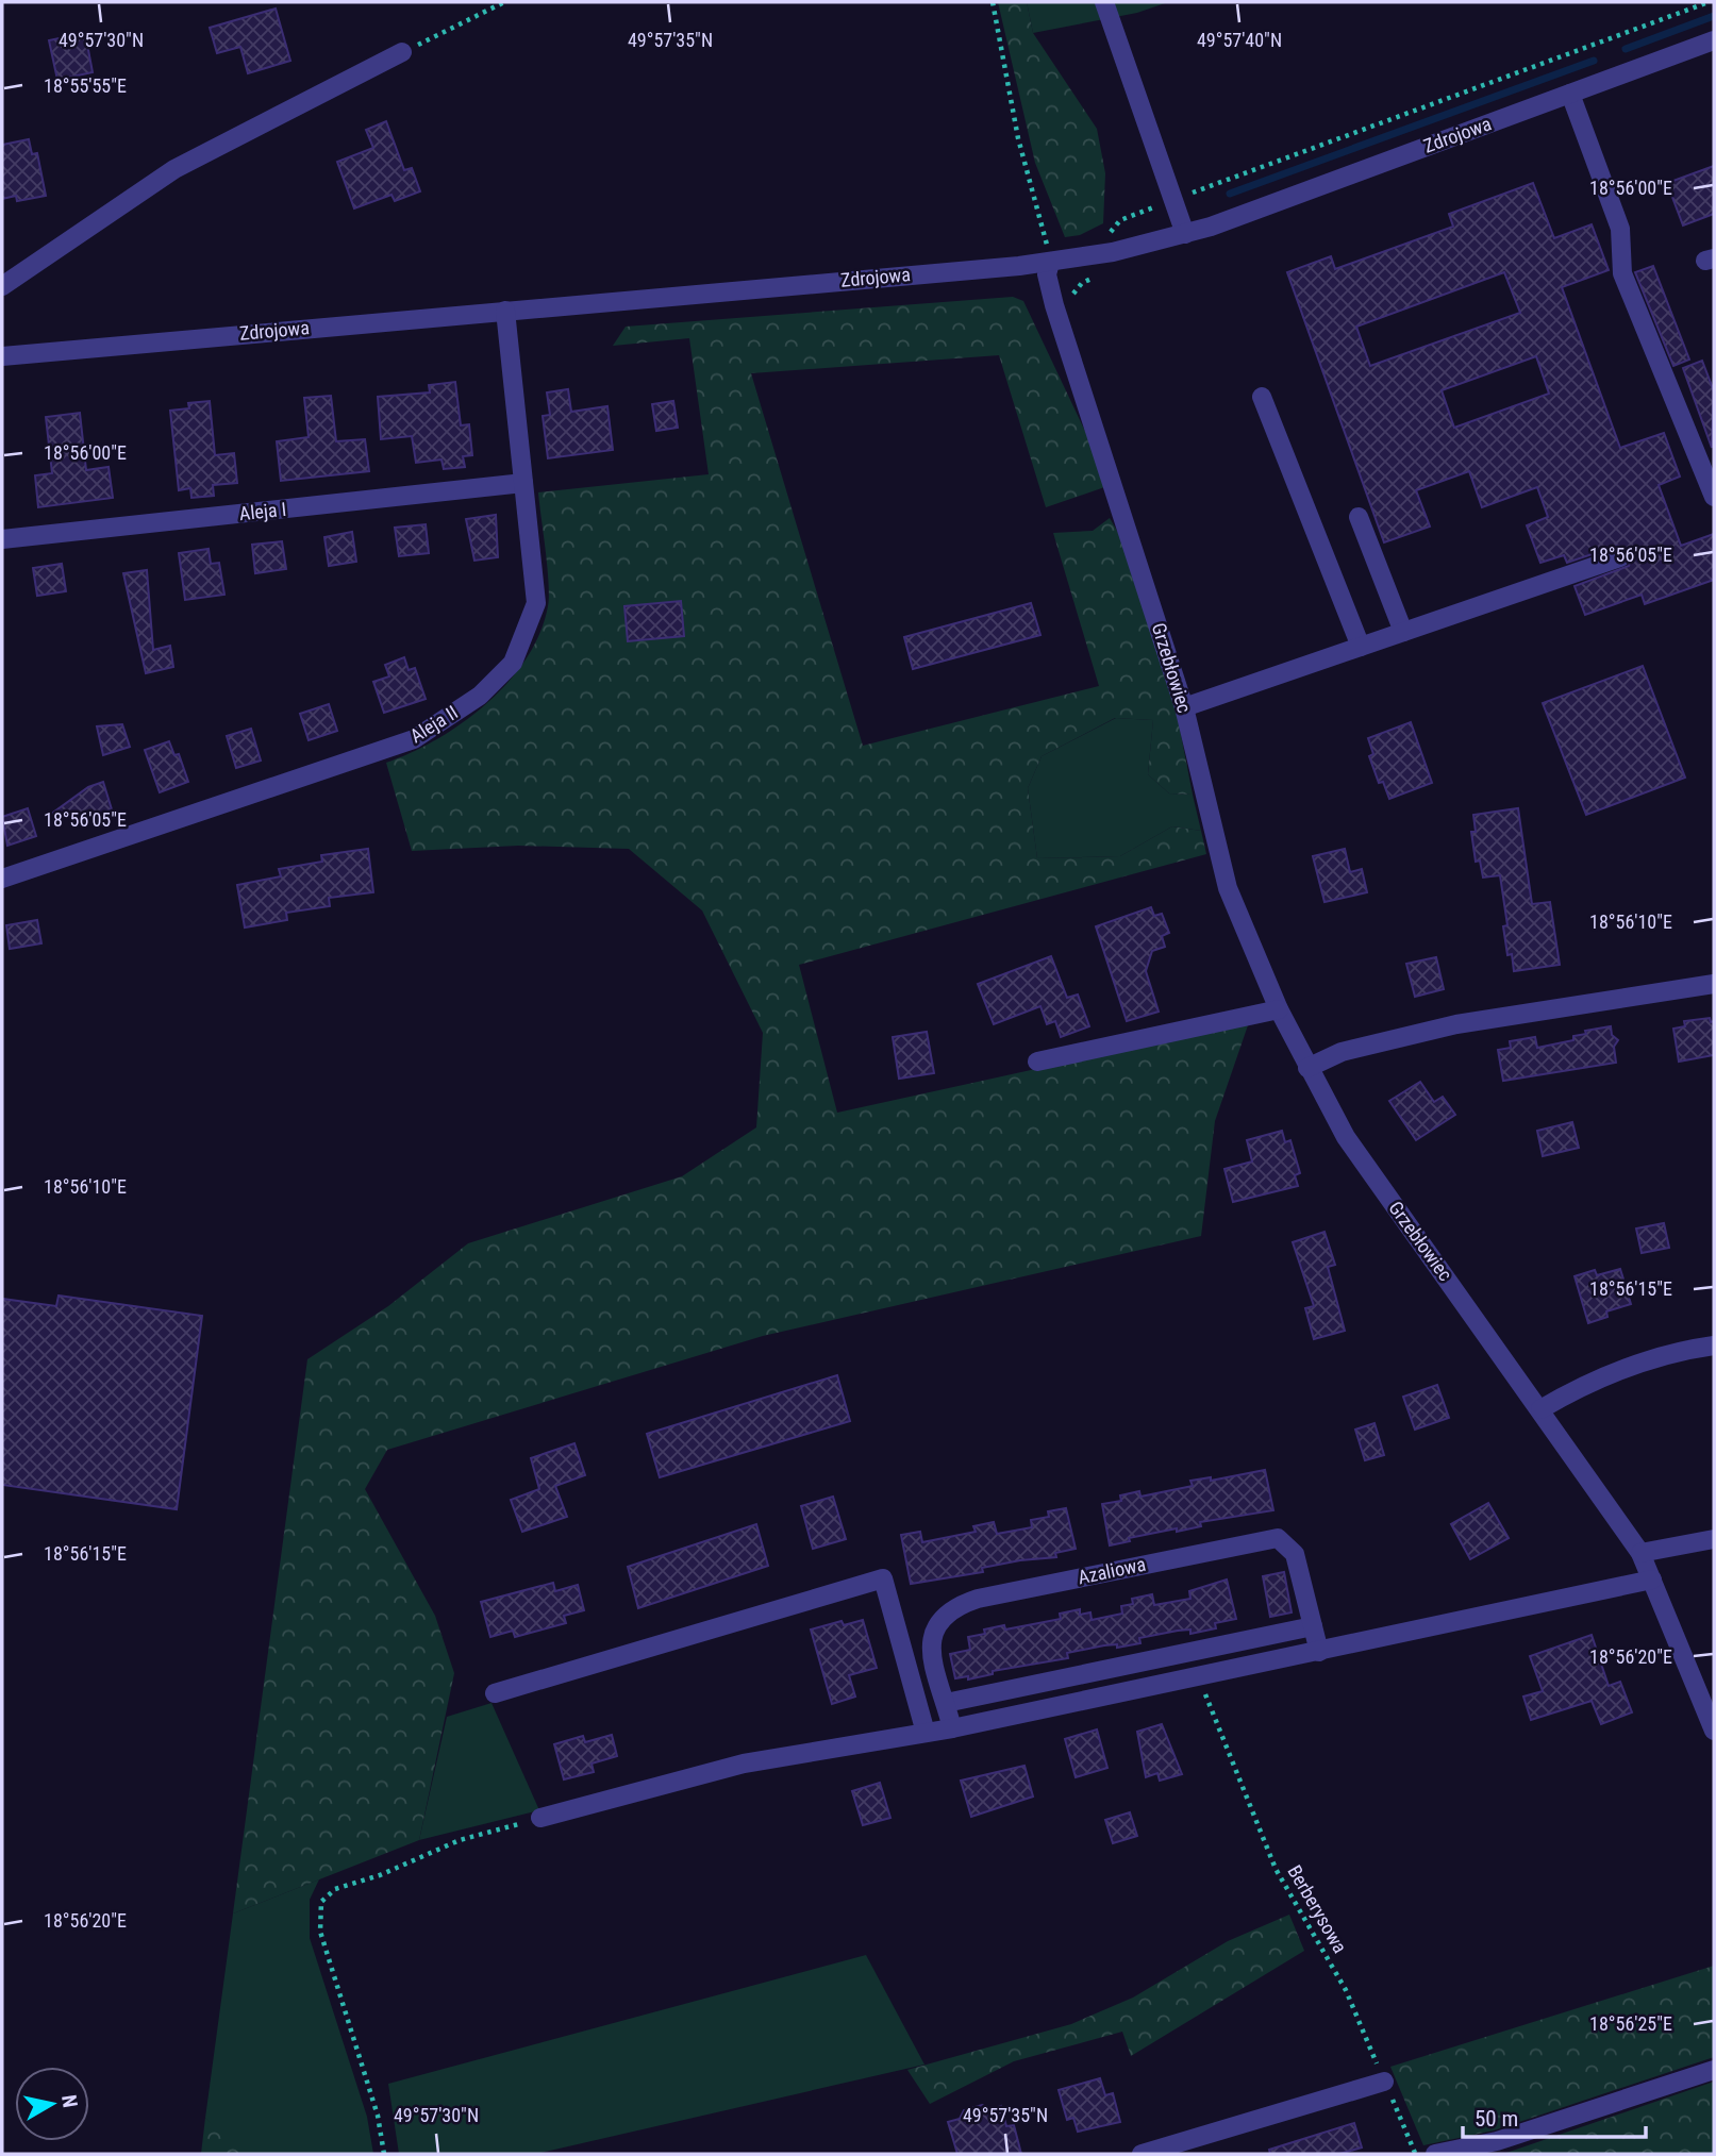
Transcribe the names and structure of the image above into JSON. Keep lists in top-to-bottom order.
{
  "streets": {
    "street": [
      "Zdrojowa",
      "Aleja I",
      "Grzebłowiec",
      "Aleja II",
      "Azaliowa"
    ],
    "path": ["Berberysowa"]
  },
  "crossings": [
    ["Zdrojowa", "Grzebłowiec"],
    ["Zdrojowa", "Aleja II"],
    ["Aleja I", "Aleja II"]
  ],
  "scale_bar": "50 m",
  "north": "right",
  "coordinates": [
    "49°57'30\"N",
    "49°57'35\"N",
    "49°57'40\"N",
    "18°55'55\"E",
    "18°56'00\"E",
    "18°56'05\"E",
    "18°56'10\"E",
    "18°56'15\"E",
    "18°56'20\"E",
    "18°56'25\"E"
  ]
}
